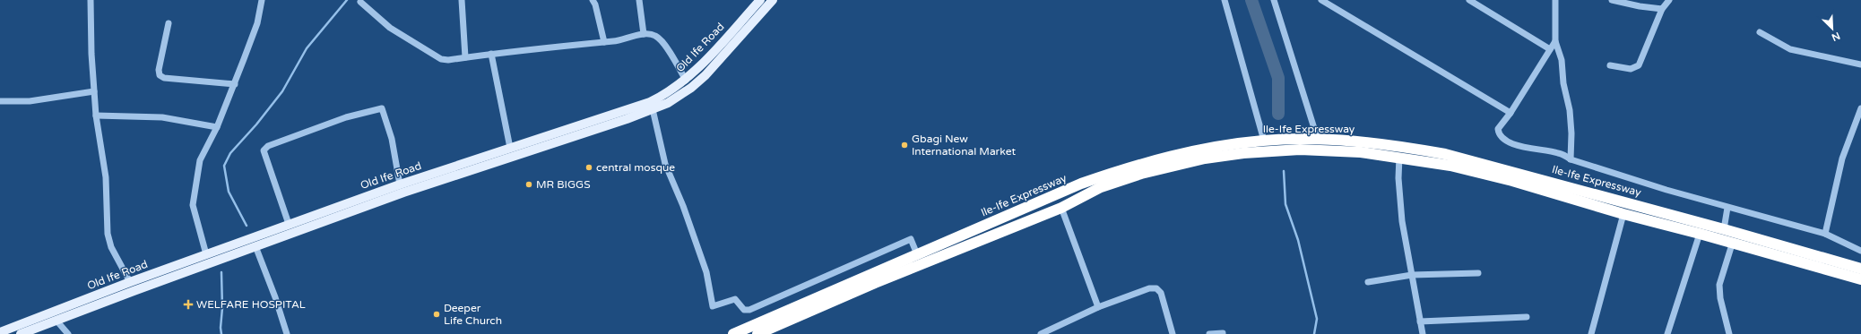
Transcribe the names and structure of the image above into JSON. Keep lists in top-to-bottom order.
{
  "streets": {
    "highway": ["Ile-Ife Expressway"],
    "main road": ["Old Ife Road"]
  },
  "places": {
    "other": [
      "Gbagi New International Market",
      "central mosque",
      "MR BIGGS",
      "Deeper Life Church"
    ],
    "health": ["WELFARE HOSPITAL"]
  },
  "north": "bottom right"
}
